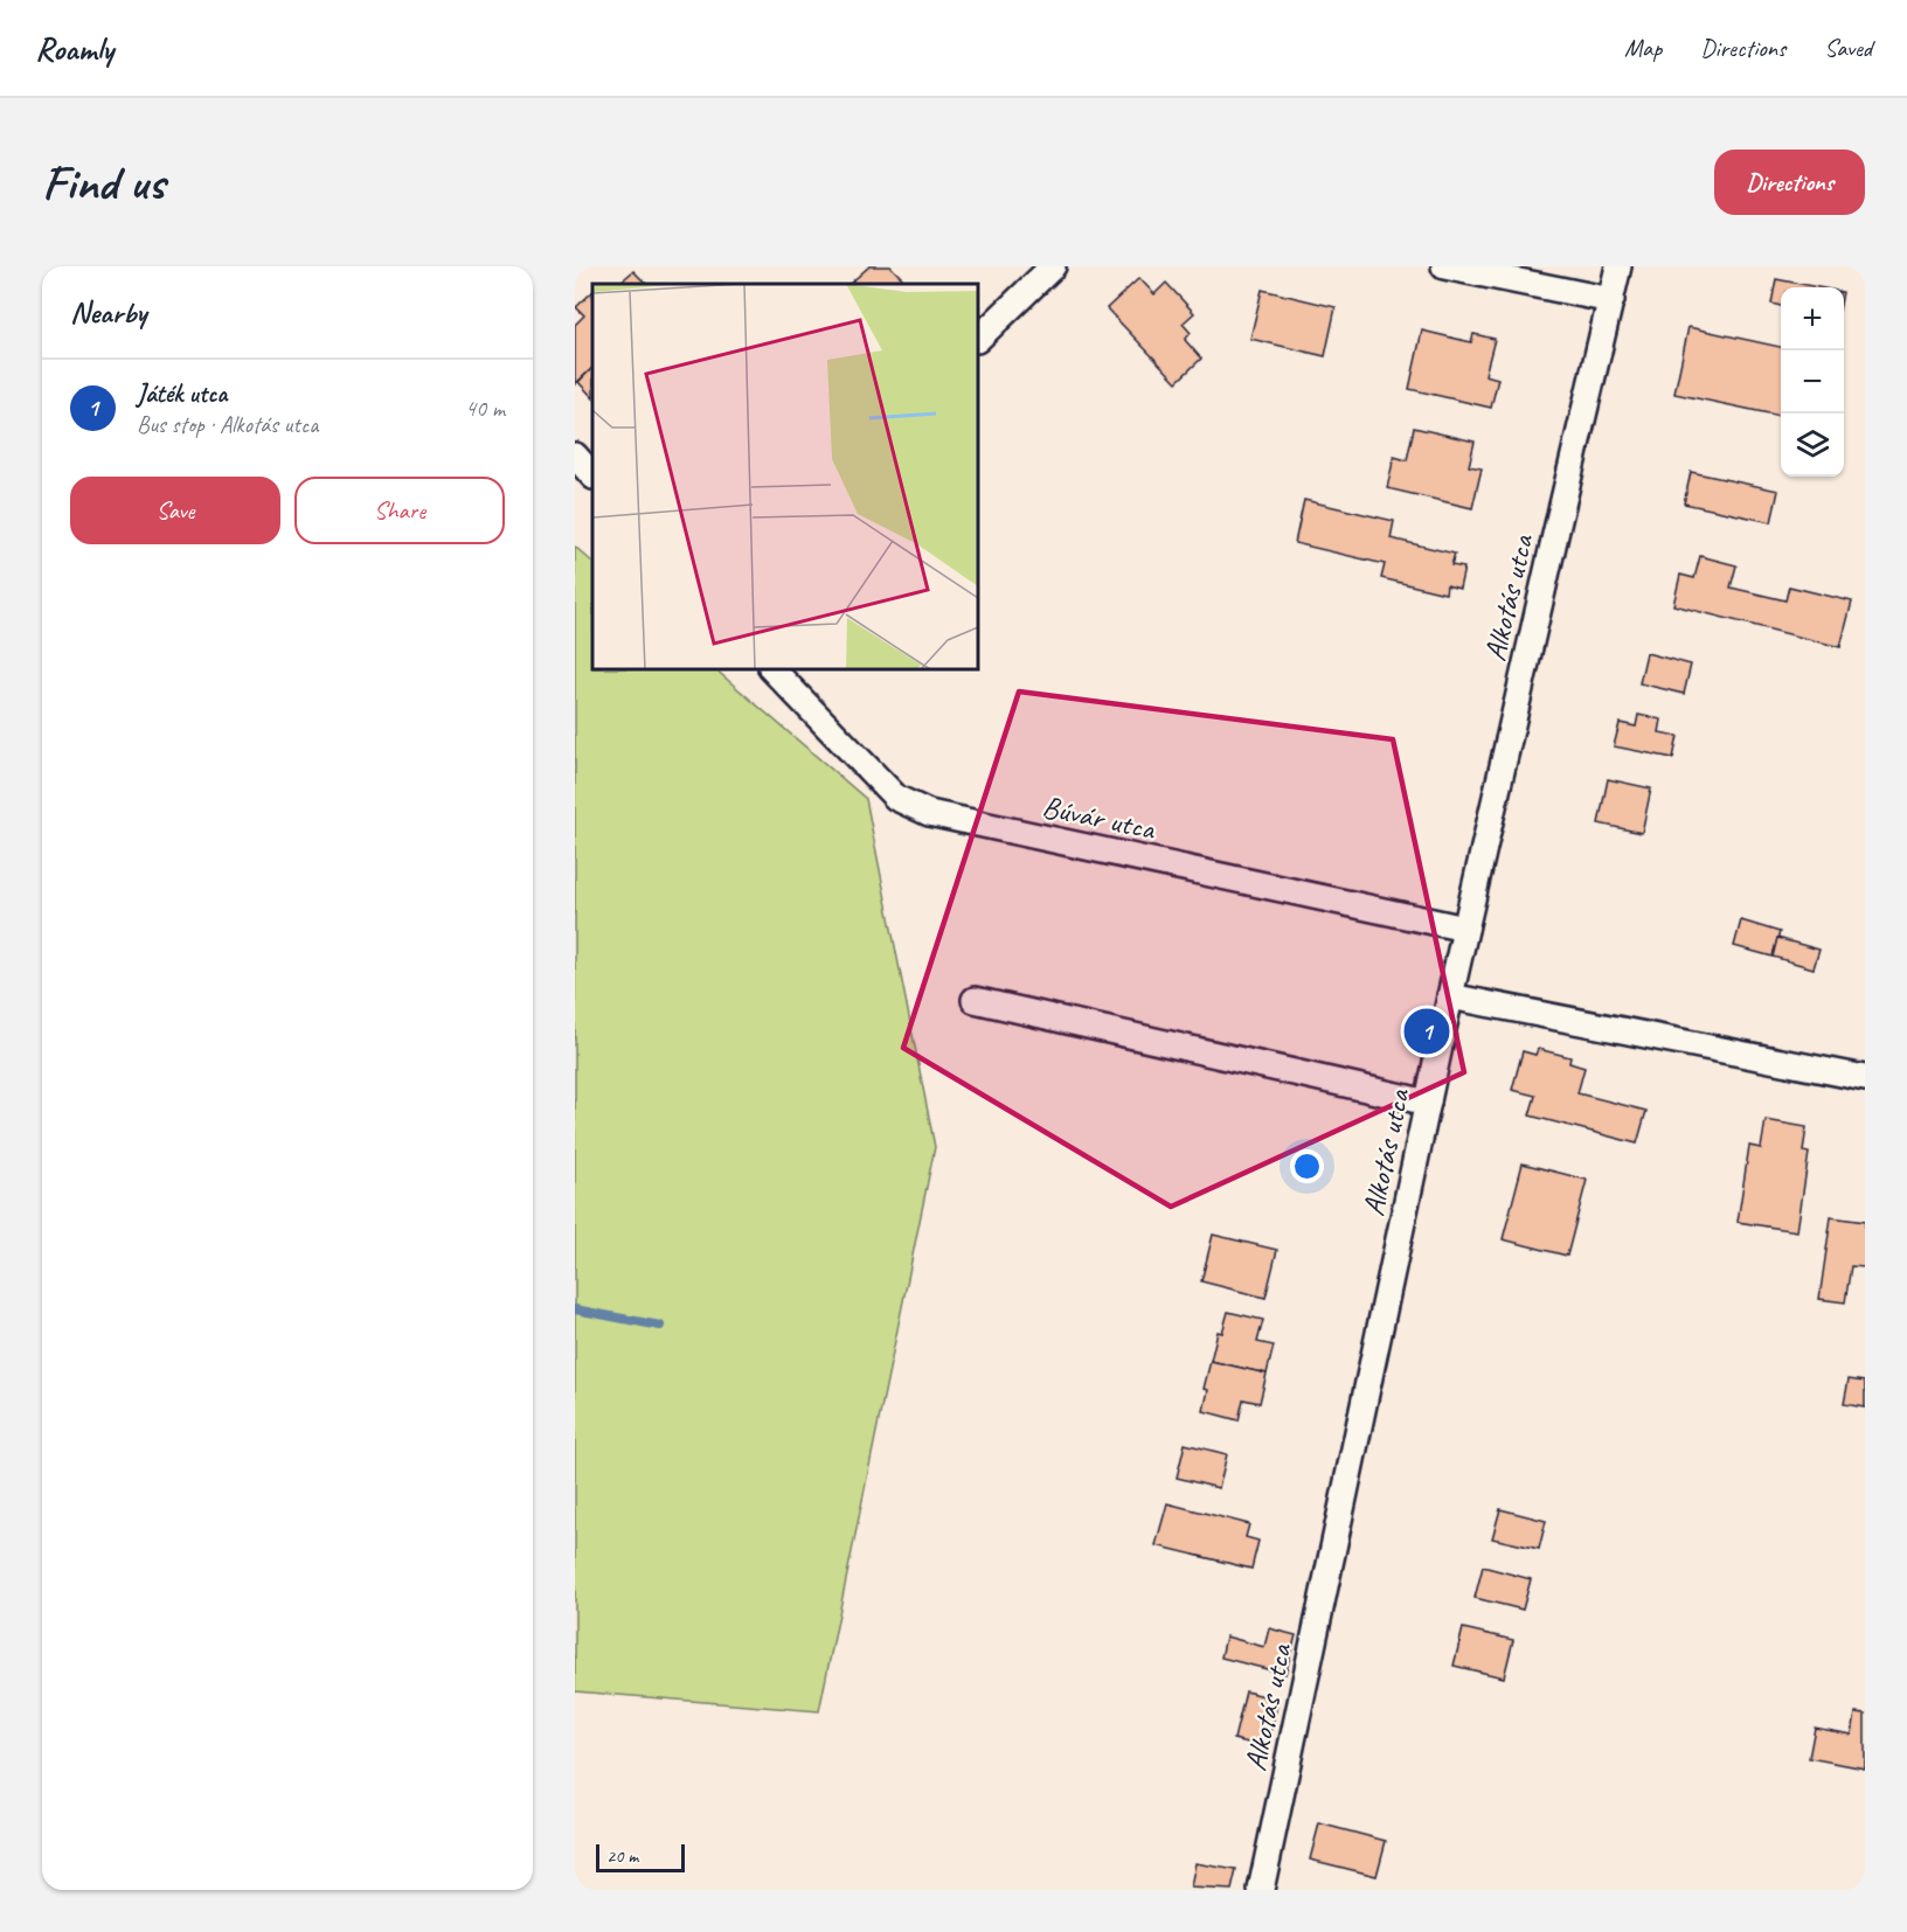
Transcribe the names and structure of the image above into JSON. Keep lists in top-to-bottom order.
{
  "streets": {
    "street": ["Alkotás utca", "Búvár utca"]
  },
  "crossings": [
    ["Alkotás utca", "Búvár utca"]
  ],
  "scale_bar": "20 m",
  "page": {
    "header": "Roamly",
    "nav": ["Map", "Directions", "Saved"],
    "buttons": [
      "Directions",
      ["Save", "Share"]
    ],
    "title": "Find us",
    "heading": "Nearby",
    "map_buttons": ["+", "−"],
    "list": [
      {
        "mark": "1",
        "name": "Játék utca",
        "note": "Bus stop · Alkotás utca",
        "value": "40 m"
      }
    ],
    "pins": "1",
    "scale": "20 m"
  }
}
